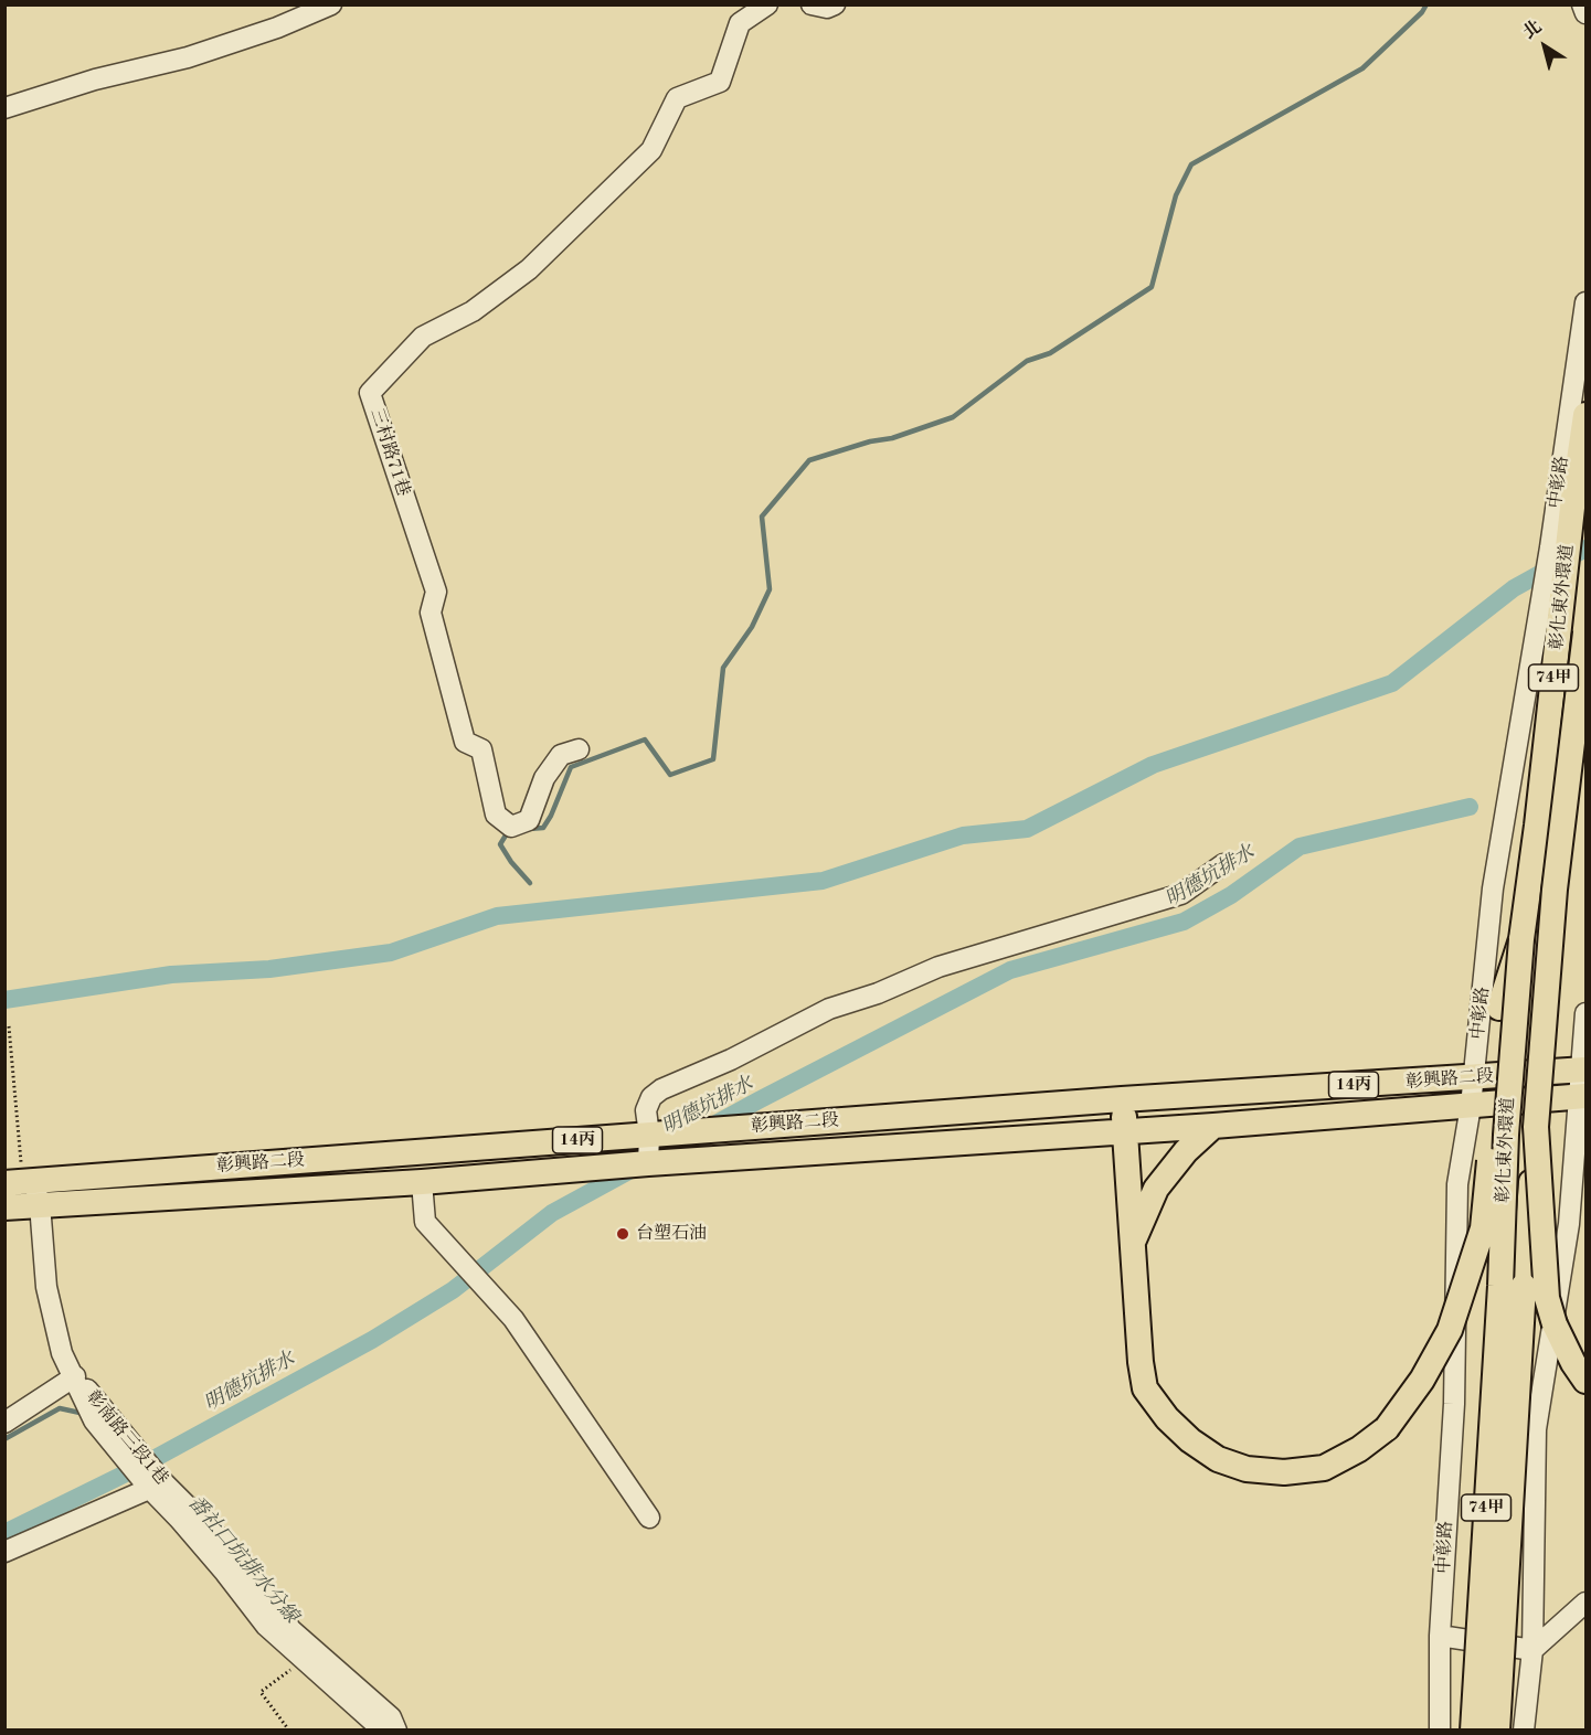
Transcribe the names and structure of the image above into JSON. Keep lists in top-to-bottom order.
{
  "streets": {
    "main road": [
      "彰化東外環道",
      "74甲",
      "彰興路二段",
      "14丙"
    ],
    "street": ["三村路71巷", "中彰路", "彰南路三段1巷"]
  },
  "crossings": [
    ["中彰路", "彰興路二段"],
    ["彰興路二段", "彰南路三段1巷"]
  ],
  "water": ["明德坑排水", "番社口坑排水分線"],
  "places": ["台塑石油"],
  "north": "top left"
}
